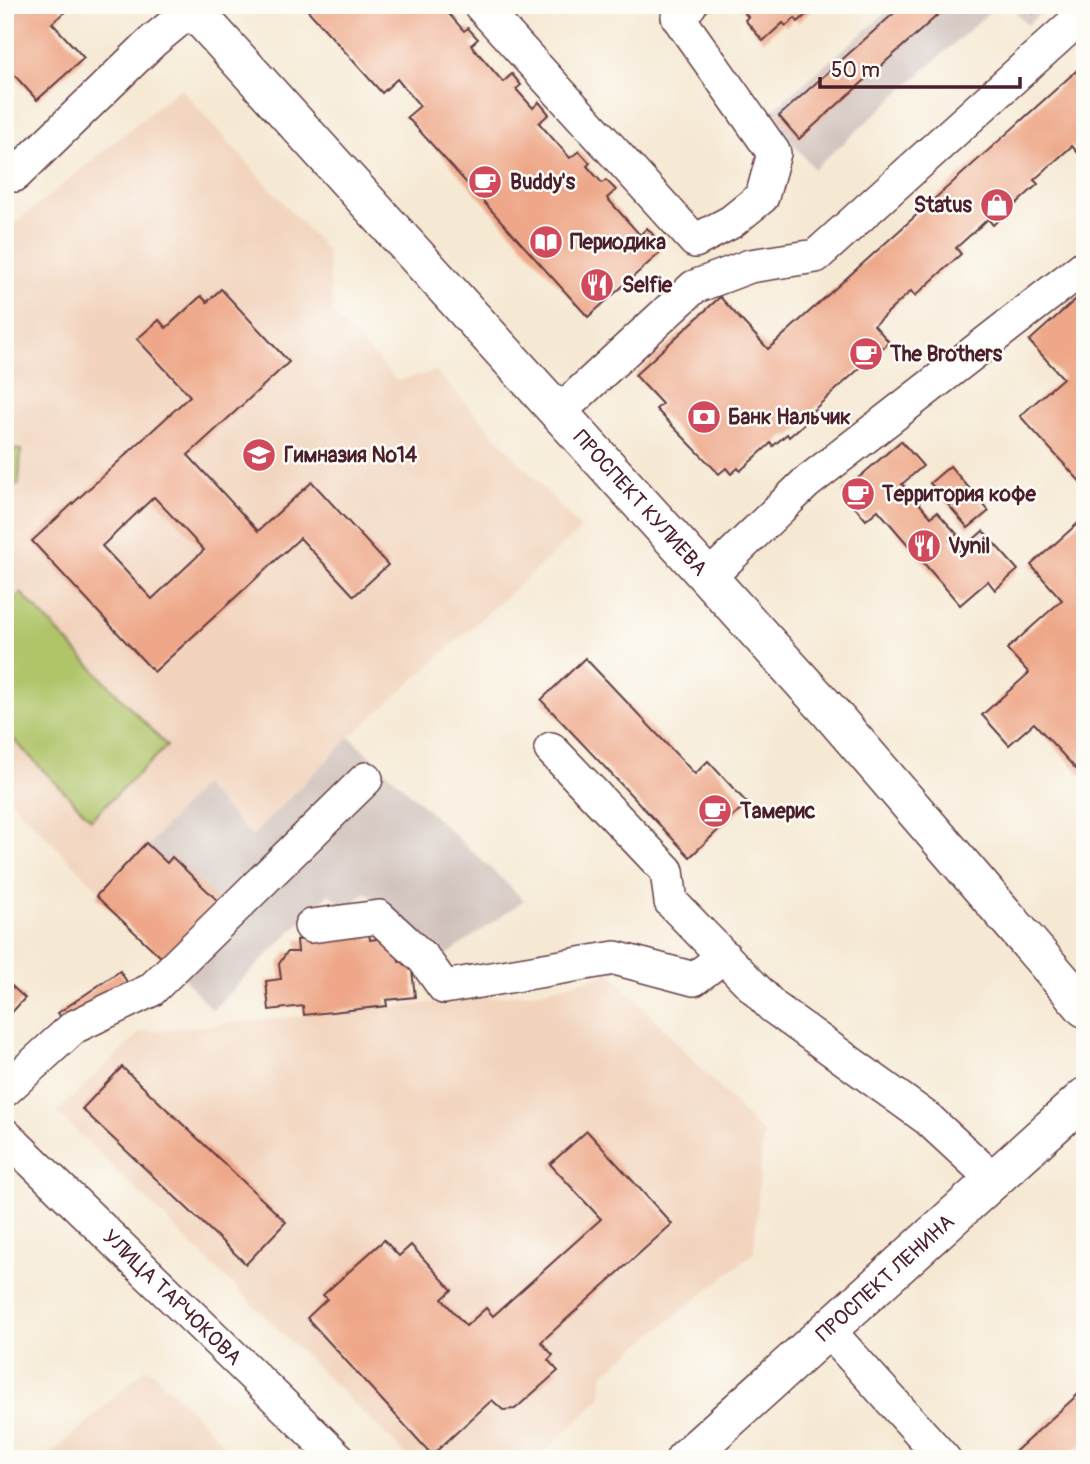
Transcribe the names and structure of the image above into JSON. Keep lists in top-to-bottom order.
{
  "streets": {
    "main road": ["ПРОСПЕКТ КУЛИЕВА", "ПРОСПЕКТ ЛЕНИНА"],
    "street": ["УЛИЦА ТАРЧОКОВА"]
  },
  "places": {
    "cafe": [
      "Buddy's",
      "The Brothers",
      "Территория кофе",
      "Тамерис"
    ],
    "shop": ["Status"],
    "library": ["Периодика"],
    "restaurant": ["Selfie", "Vynil"],
    "bank": ["Банк Нальчик"],
    "school or university": ["Гимназия №14"]
  },
  "scale_bar": "50 m"
}
